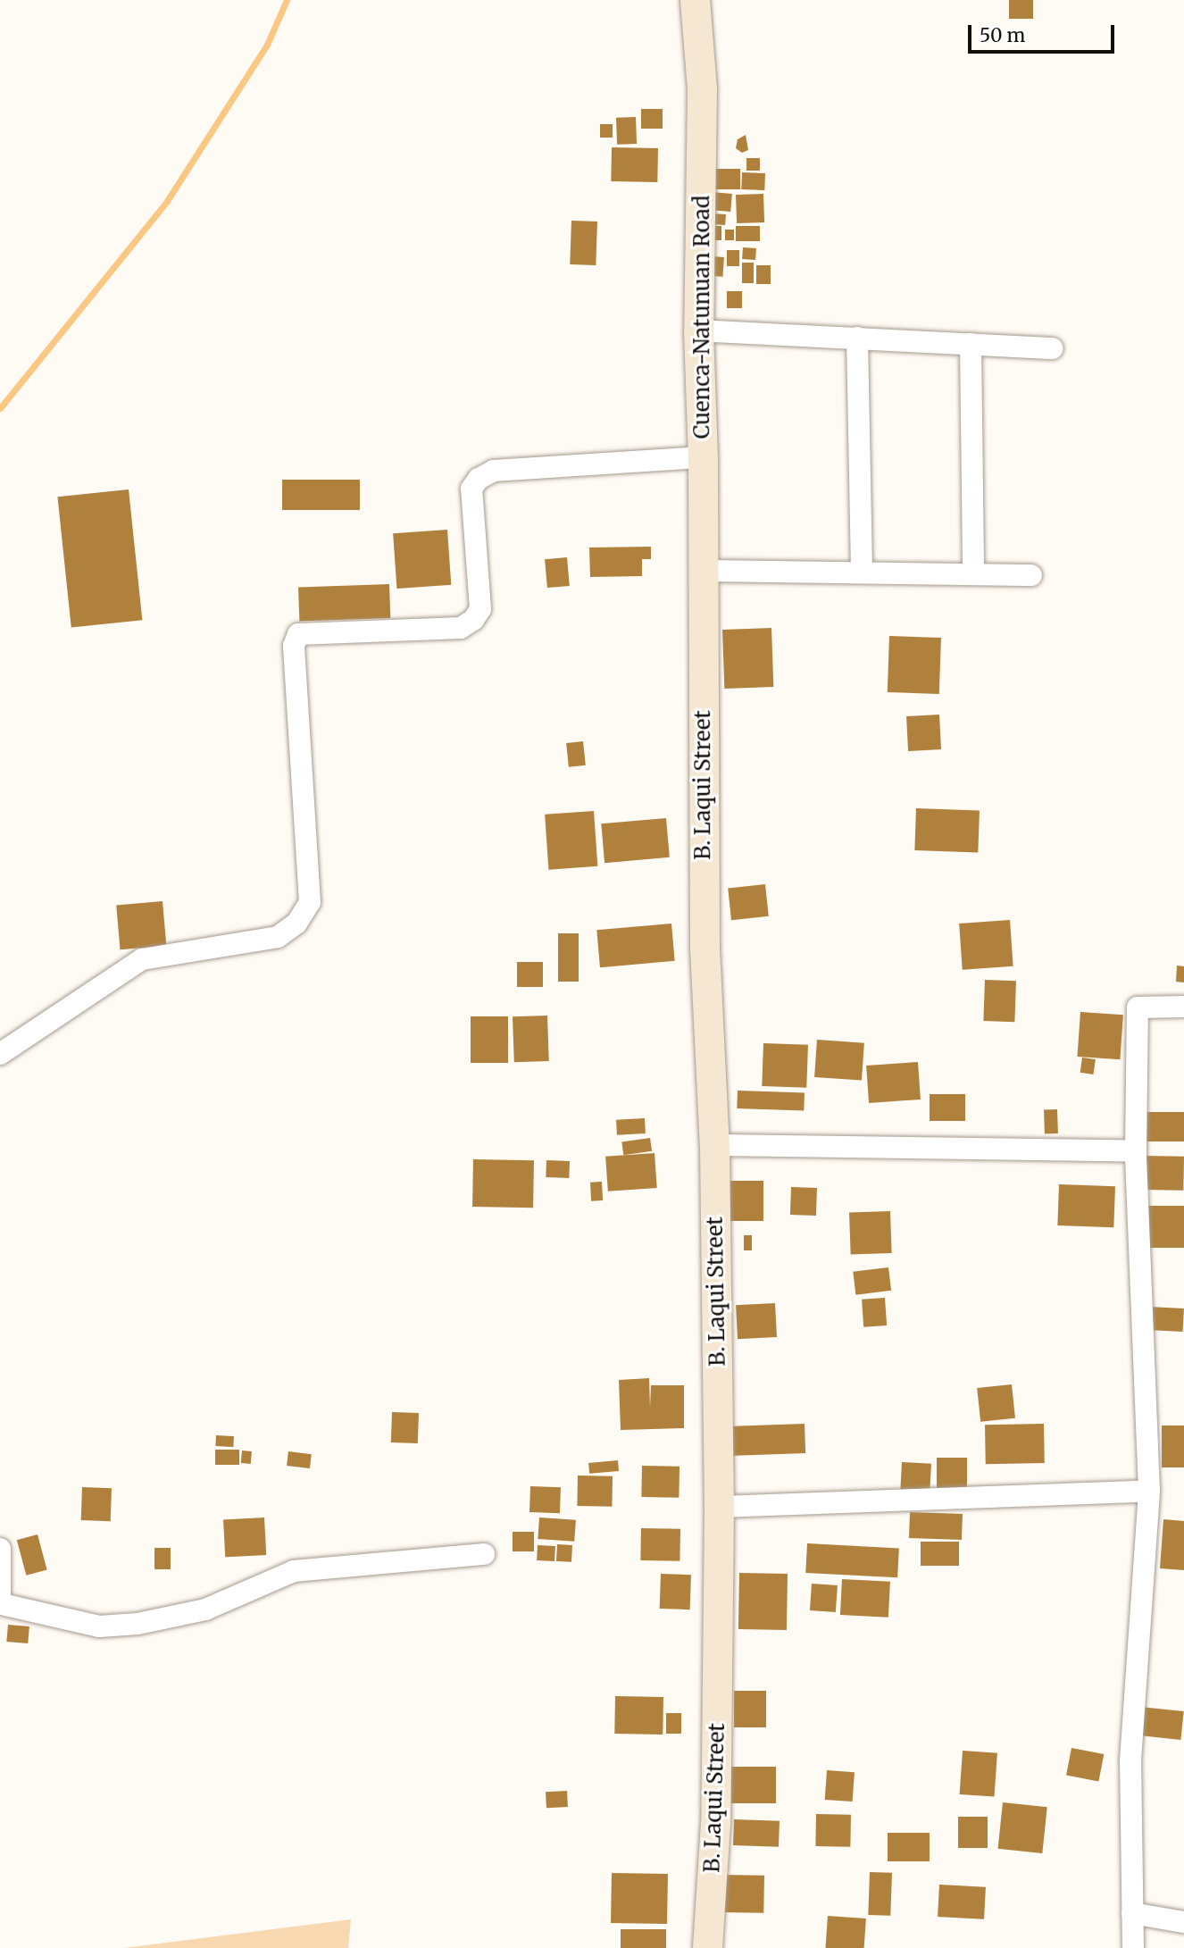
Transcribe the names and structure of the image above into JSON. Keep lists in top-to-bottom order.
{
  "streets": {
    "main road": ["Cuenca-Natunuan Road", "B. Laqui Street"]
  },
  "crossings": [
    ["Cuenca-Natunuan Road", "B. Laqui Street"]
  ],
  "scale_bar": "50 m"
}
